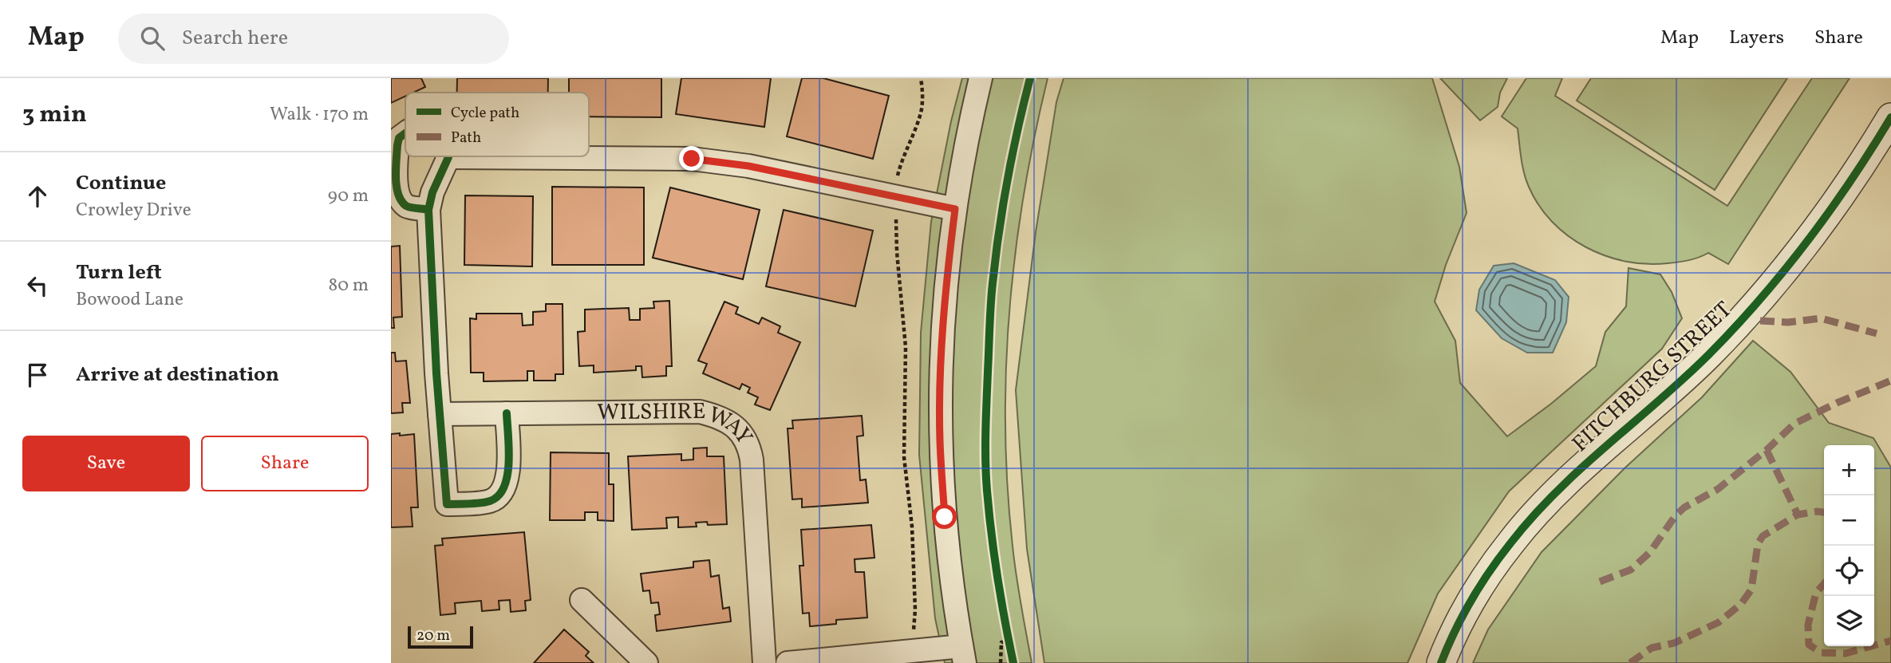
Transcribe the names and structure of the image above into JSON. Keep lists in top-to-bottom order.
{
  "streets": {
    "street": ["FITCHBURG STREET", "WILSHIRE WAY"]
  },
  "legend": ["Cycle path", "Path"],
  "scale_bar": "20 m",
  "page": {
    "header": "Map",
    "search": "Search here",
    "nav": ["Map", "Layers", "Share"],
    "heading": ["3 min", "Walk · 170 m"],
    "list": [
      ["Continue", "Crowley Drive", "90 m"],
      ["Turn left", "Bowood Lane", "80 m"],
      "Arrive at destination"
    ],
    "buttons": ["Save", "Share"],
    "map_buttons": ["+", "−"],
    "scale": "20 m"
  }
}
